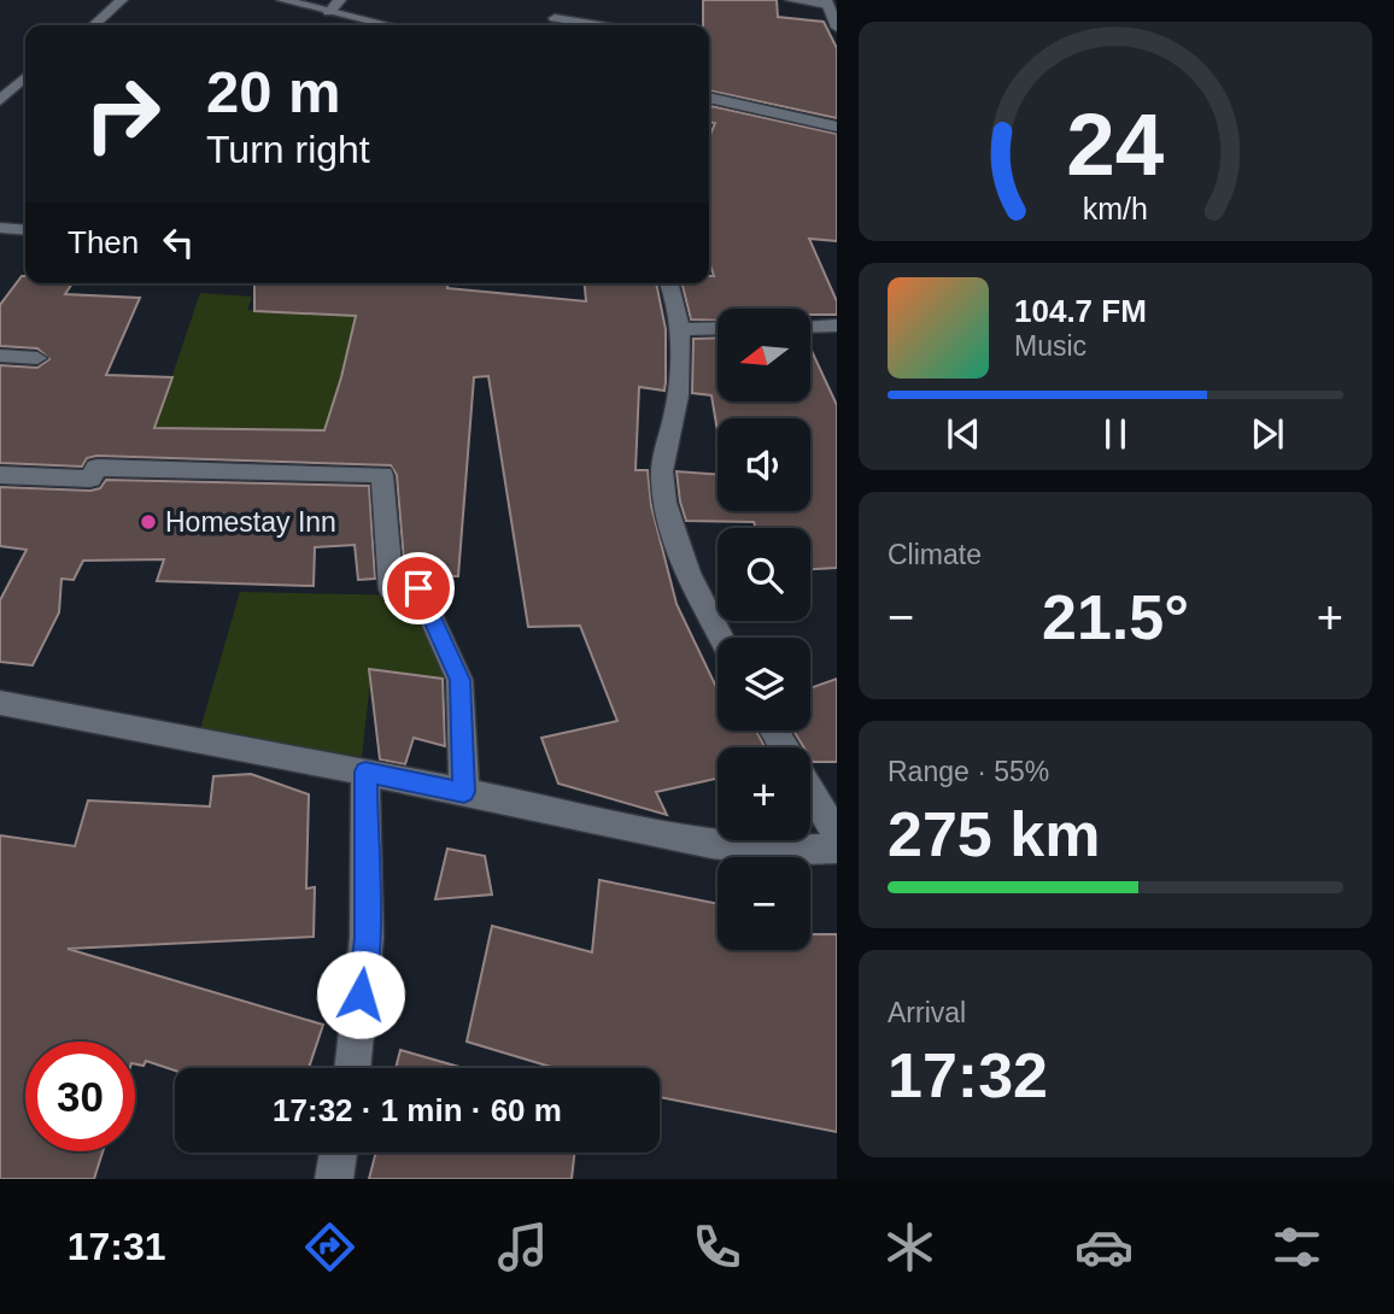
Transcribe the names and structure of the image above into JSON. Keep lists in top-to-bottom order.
{
  "places": ["Homestay Inn"],
  "north": "left",
  "page": {
    "turn": ["20 m", "Turn right"],
    "then": "Then",
    "song": ["104.7 FM", "Music"],
    "map_buttons": ["+", "−"],
    "tile": [
      "Climate",
      ["Range · 55%", "275 km"],
      ["Arrival", "17:32"]
    ],
    "heat": ["−", "21.5°", "+"],
    "limit": "30",
    "trip": "17:32 · 1 min · 60 m",
    "tabs": "17:31",
    "gauge": ["24", "km/h"]
  }
}
